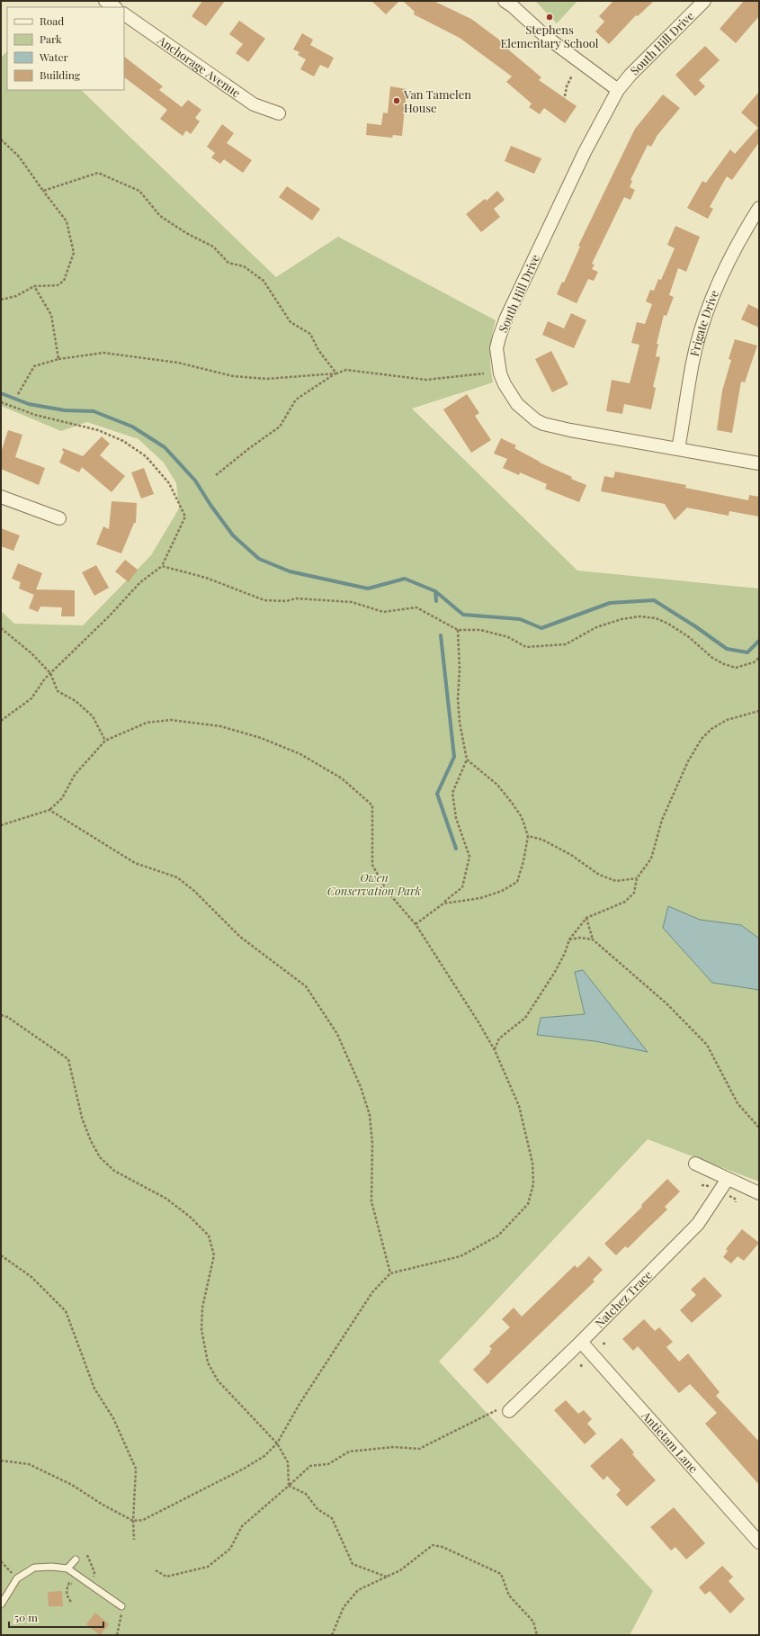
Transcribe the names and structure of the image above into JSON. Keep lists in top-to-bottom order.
{
  "streets": {
    "street": [
      "South Hill Drive",
      "Anchorage Avenue",
      "Frigate Drive",
      "Natchez Trace",
      "Antietam Lane"
    ]
  },
  "crossings": [
    ["South Hill Drive", "Frigate Drive"],
    ["Natchez Trace", "Antietam Lane"]
  ],
  "parks": ["Owen Conservation Park"],
  "places": ["Stephens Elementary School", "Van Tamelen House"],
  "legend": [
    "Road",
    "Park",
    "Water",
    "Building"
  ],
  "scale_bar": "50 m"
}
